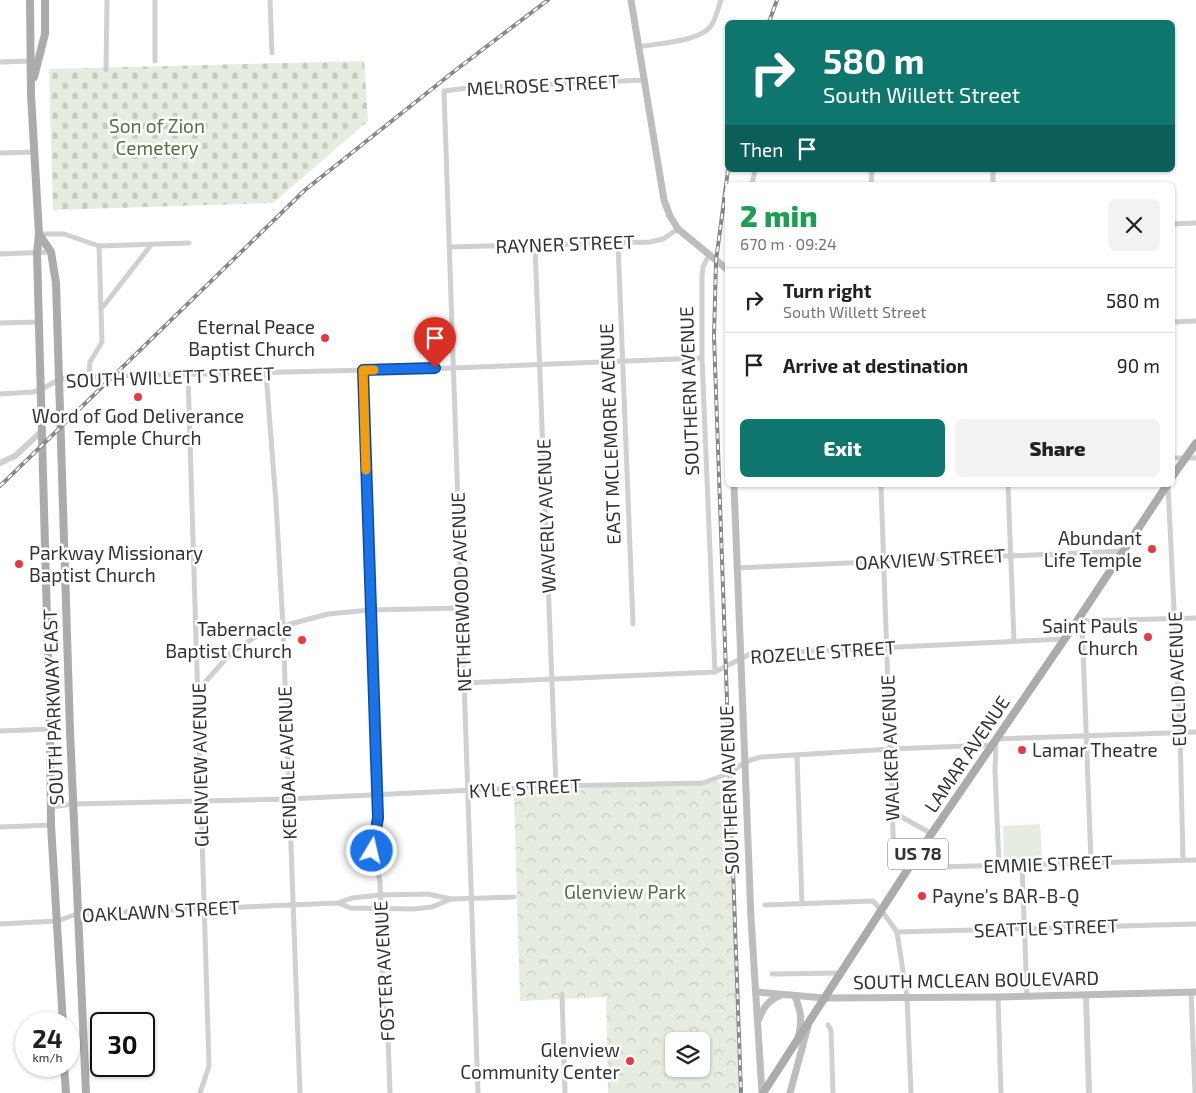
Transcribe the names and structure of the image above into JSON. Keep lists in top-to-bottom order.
{
  "streets": {
    "main road": [
      "SOUTHERN AVENUE",
      "SOUTH PARKWAY EAST",
      "LAMAR AVENUE",
      "US 78",
      "SOUTH MCLEAN BOULEVARD"
    ],
    "street": [
      "MELROSE STREET",
      "RAYNER STREET",
      "SOUTH WILLETT STREET",
      "EAST MCLEMORE AVENUE",
      "WAVERLY AVENUE",
      "OAKVIEW STREET",
      "NETHERWOOD AVENUE",
      "ROZELLE STREET",
      "EUCLID AVENUE",
      "WALKER AVENUE",
      "KENDALE AVENUE",
      "GLENVIEW AVENUE",
      "KYLE STREET",
      "EMMIE STREET",
      "OAKLAWN STREET",
      "SEATTLE STREET",
      "FOSTER AVENUE"
    ]
  },
  "crossings": [
    ["MELROSE STREET", "NETHERWOOD AVENUE"],
    ["RAYNER STREET", "EAST MCLEMORE AVENUE"],
    ["RAYNER STREET", "WAVERLY AVENUE"],
    ["RAYNER STREET", "NETHERWOOD AVENUE"],
    ["SOUTH WILLETT STREET", "SOUTHERN AVENUE"],
    ["SOUTH WILLETT STREET", "EAST MCLEMORE AVENUE"],
    ["SOUTH WILLETT STREET", "WAVERLY AVENUE"],
    ["SOUTH WILLETT STREET", "NETHERWOOD AVENUE"],
    ["SOUTH WILLETT STREET", "SOUTH PARKWAY EAST"],
    ["SOUTH WILLETT STREET", "KENDALE AVENUE"],
    ["SOUTH WILLETT STREET", "GLENVIEW AVENUE"],
    ["SOUTH WILLETT STREET", "FOSTER AVENUE"],
    ["SOUTHERN AVENUE", "OAKVIEW STREET"],
    ["SOUTHERN AVENUE", "ROZELLE STREET"],
    ["SOUTHERN AVENUE", "LAMAR AVENUE"],
    ["SOUTHERN AVENUE", "KYLE STREET"],
    ["SOUTHERN AVENUE", "SOUTH MCLEAN BOULEVARD"],
    ["WAVERLY AVENUE", "ROZELLE STREET"],
    ["WAVERLY AVENUE", "KYLE STREET"],
    ["OAKVIEW STREET", "WALKER AVENUE"],
    ["OAKVIEW STREET", "LAMAR AVENUE"],
    ["NETHERWOOD AVENUE", "ROZELLE STREET"],
    ["NETHERWOOD AVENUE", "KYLE STREET"],
    ["ROZELLE STREET", "WALKER AVENUE"],
    ["ROZELLE STREET", "LAMAR AVENUE"],
    ["EUCLID AVENUE", "KYLE STREET"],
    ["EUCLID AVENUE", "EMMIE STREET"],
    ["SOUTH PARKWAY EAST", "KYLE STREET"],
    ["SOUTH PARKWAY EAST", "OAKLAWN STREET"],
    ["WALKER AVENUE", "KYLE STREET"],
    ["LAMAR AVENUE", "KYLE STREET"],
    ["LAMAR AVENUE", "EMMIE STREET"],
    ["LAMAR AVENUE", "SOUTH MCLEAN BOULEVARD"],
    ["KENDALE AVENUE", "KYLE STREET"],
    ["KENDALE AVENUE", "OAKLAWN STREET"],
    ["GLENVIEW AVENUE", "KYLE STREET"],
    ["GLENVIEW AVENUE", "OAKLAWN STREET"],
    ["KYLE STREET", "FOSTER AVENUE"]
  ],
  "parks": ["Son of Zion Cemetery", "Glenview Park"],
  "places": [
    "Eternal Peace Baptist Church",
    "Word of God Deliverance Temple Church",
    "Abundant Life Temple",
    "Parkway Missionary Baptist Church",
    "Saint Pauls Church",
    "Tabernacle Baptist Church",
    "Lamar Theatre",
    "Payne's BAR-B-Q",
    "Glenview Community Center"
  ],
  "page": {
    "turn": ["580 m", "South Willett Street"],
    "then": "Then",
    "heading": ["2 min", "670 m · 09:24"],
    "list": [
      {
        "name": "Turn right",
        "note": "South Willett Street",
        "value": "580 m"
      },
      {
        "name": "Arrive at destination",
        "value": "90 m"
      }
    ],
    "buttons": ["Exit", "Share"],
    "speed": "24 km/h",
    "limit": "30"
  }
}
